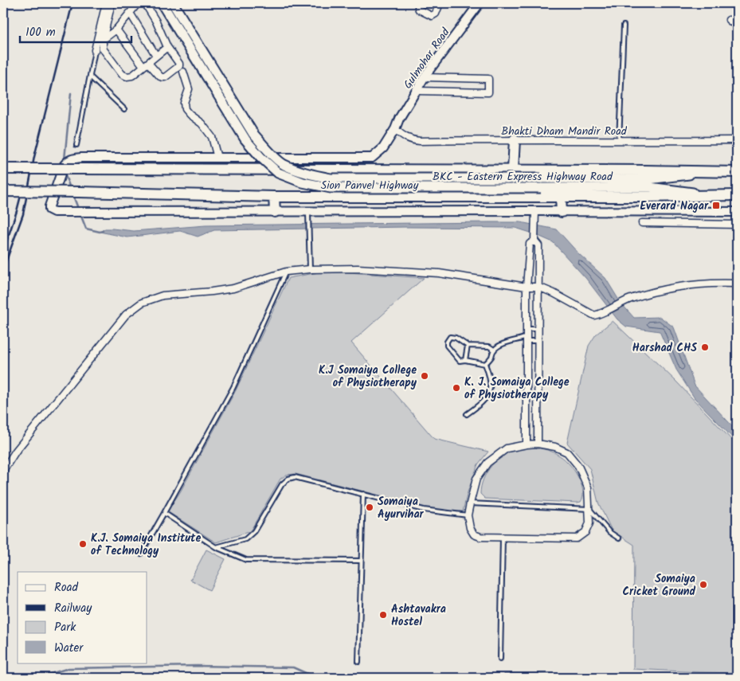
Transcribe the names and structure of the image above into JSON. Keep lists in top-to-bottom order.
{
  "streets": {
    "highway": ["Sion Panvel Highway"],
    "main road": ["BKC - Eastern Express Highway Road"],
    "street": ["Gulmohar Road", "Bhakti Dham Mandir Road"]
  },
  "crossings": [
    ["Gulmohar Road", "Bhakti Dham Mandir Road"],
    ["BKC - Eastern Express Highway Road", "Sion Panvel Highway"]
  ],
  "places": {
    "transit": ["Everard Nagar"],
    "other": [
      "Harshad CHS",
      "K.J Somaiya College of Physiotherapy",
      "K. J. Somaiya College of Physiotherapy",
      "Somaiya Ayurvihar",
      "K.J. Somaiya Institute of Technology",
      "Somaiya Cricket Ground",
      "Ashtavakra Hostel"
    ]
  },
  "legend": [
    "Road",
    "Railway",
    "Park",
    "Water"
  ],
  "scale_bar": "100 m"
}
